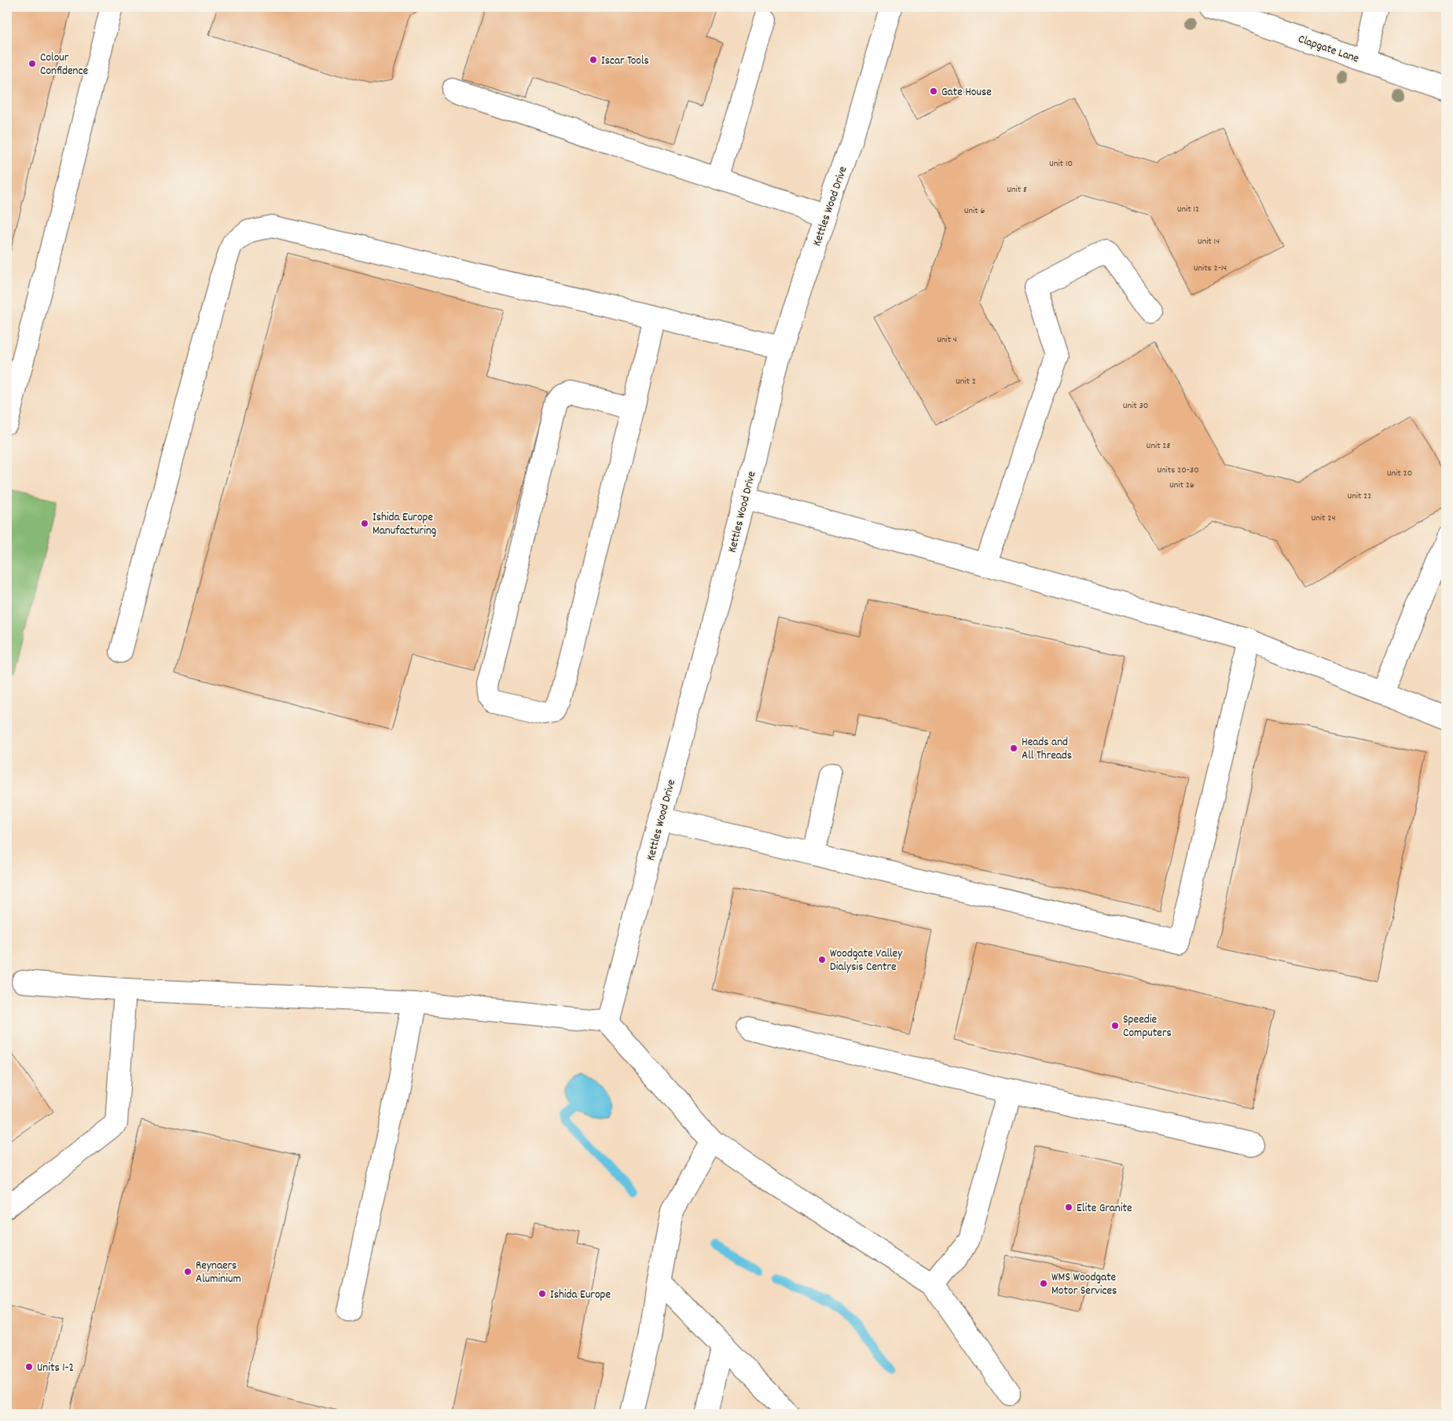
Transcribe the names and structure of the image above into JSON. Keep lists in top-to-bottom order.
{
  "streets": {
    "street": ["Clapgate Lane", "Kettles Wood Drive"]
  },
  "places": [
    "Iscar Tools",
    "Colour Confidence",
    "Gate House",
    "Ishida Europe Manufacturing",
    "Heads and All Threads",
    "Woodgate Valley Dialysis Centre",
    "Speedie Computers",
    "Elite Granite",
    "Reynaers Aluminium",
    "WMS Woodgate Motor Services",
    "Ishida Europe",
    "Units 1-2"
  ],
  "house_numbers": [
    "Unit 10",
    "Unit 8",
    "Unit 12",
    "Unit 6",
    "Unit 14",
    "Units 2-14",
    "Unit 4",
    "Unit 2",
    "Unit 30",
    "Unit 28",
    "Units 20-30",
    "Unit 20",
    "Unit 26",
    "Unit 22",
    "Unit 24"
  ]
}
